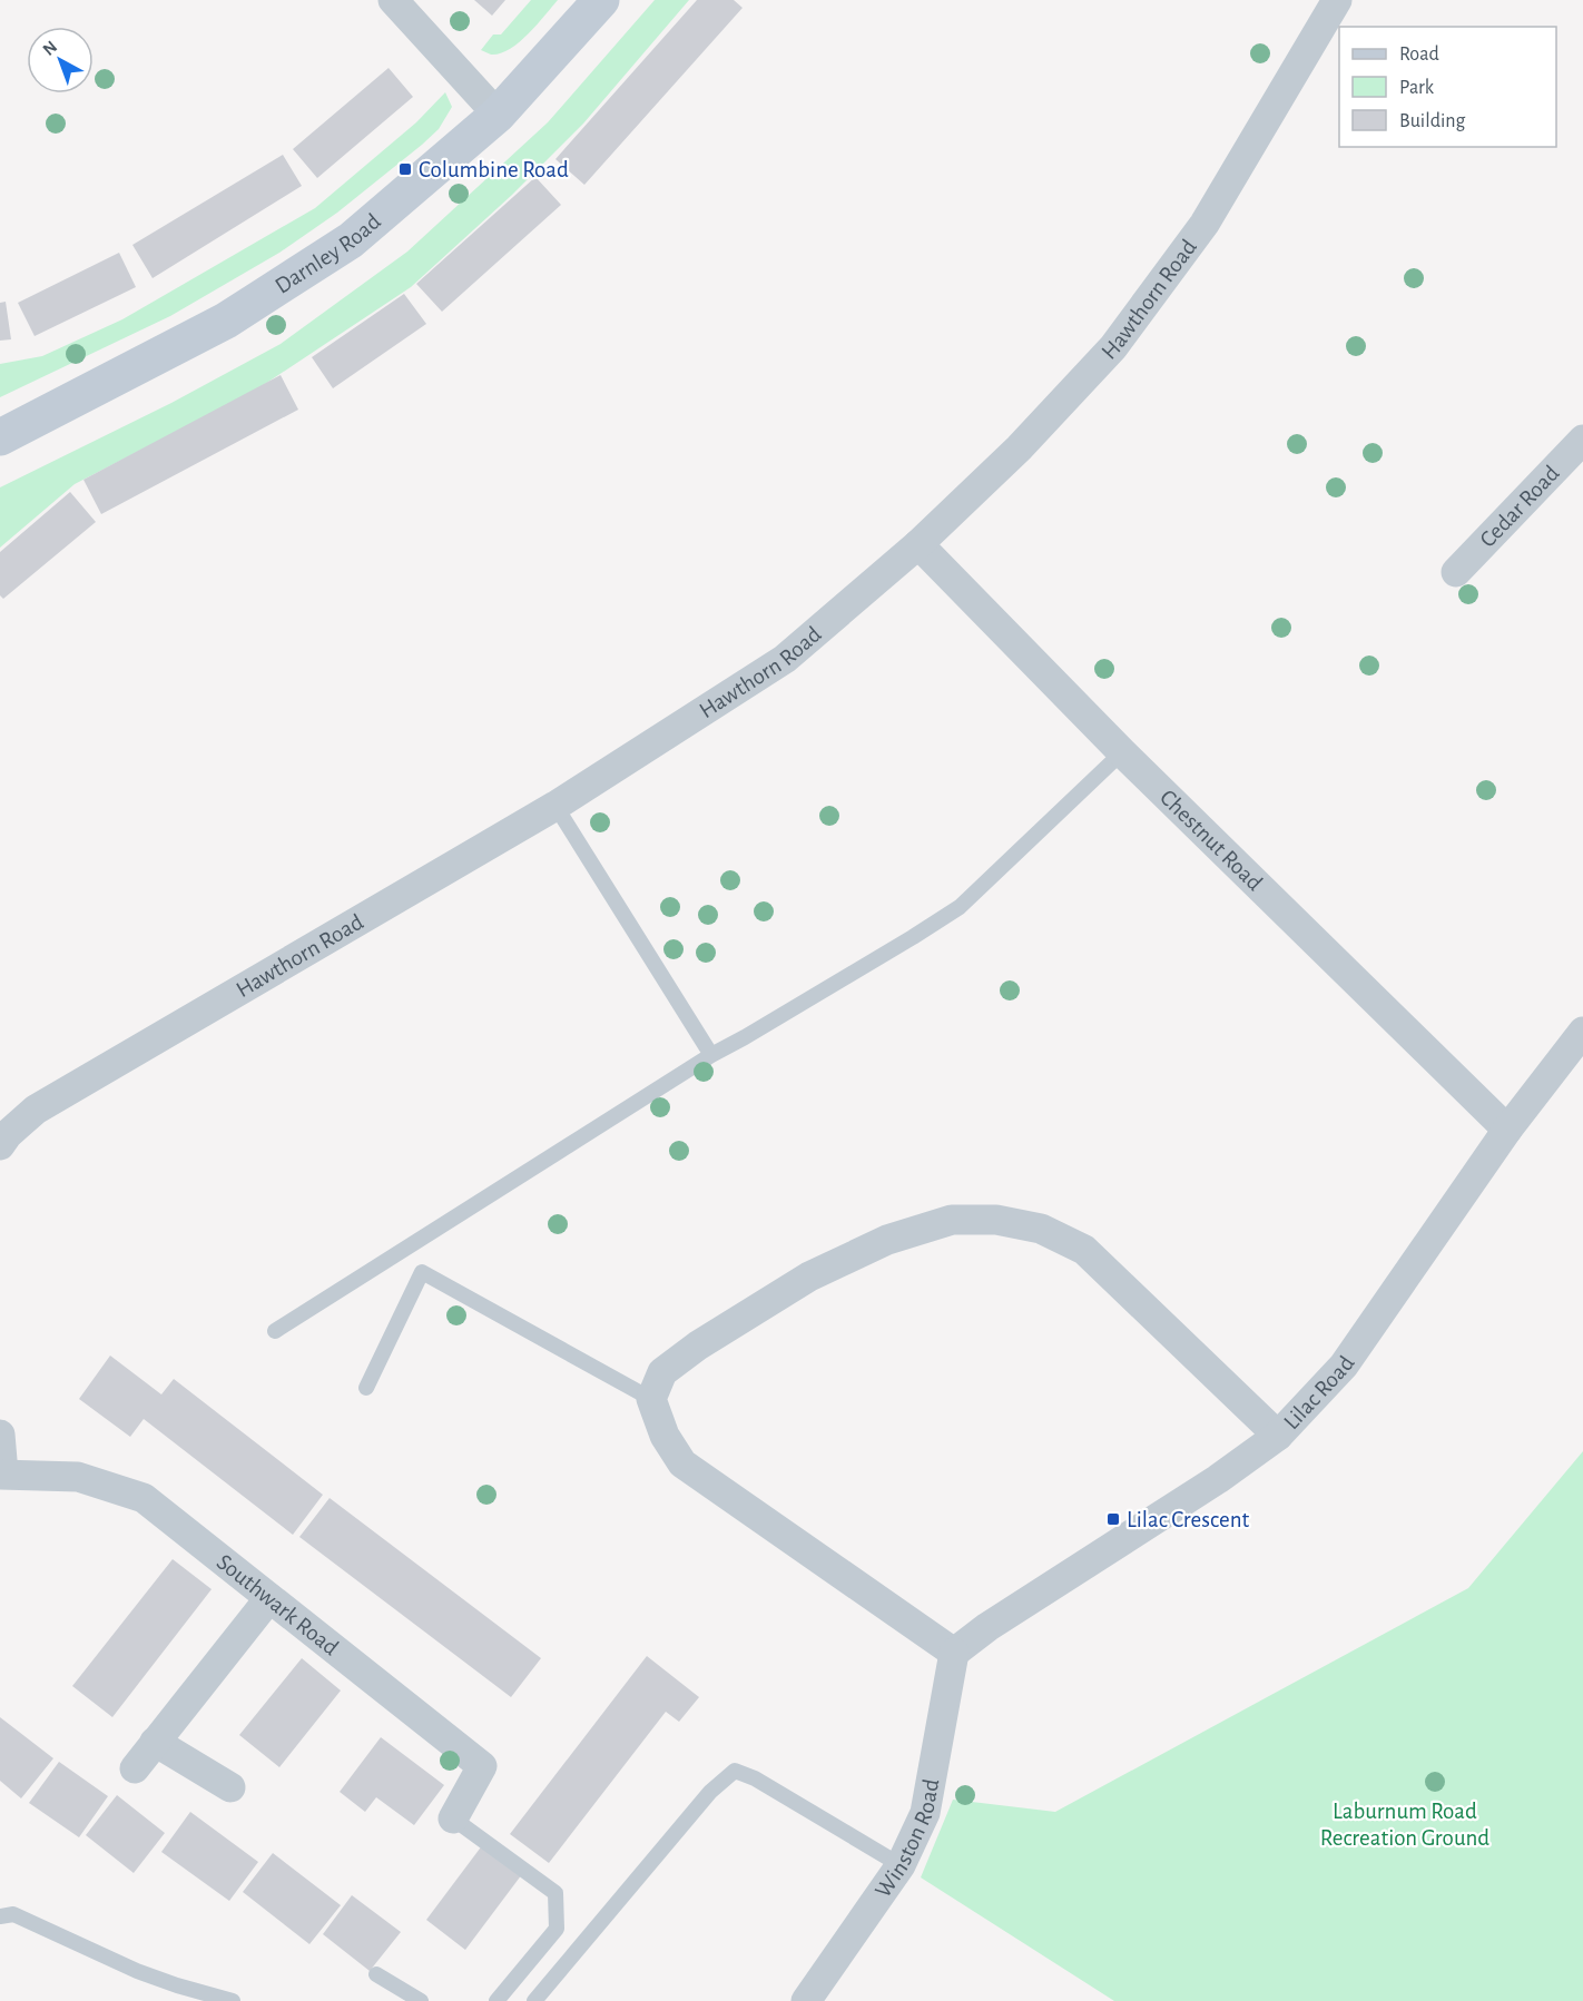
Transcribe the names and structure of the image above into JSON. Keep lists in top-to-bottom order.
{
  "streets": {
    "street": [
      "Darnley Road",
      "Hawthorn Road",
      "Cedar Road",
      "Chestnut Road",
      "Lilac Road",
      "Southwark Road",
      "Winston Road"
    ]
  },
  "crossings": [
    ["Hawthorn Road", "Chestnut Road"],
    ["Chestnut Road", "Lilac Road"],
    ["Lilac Road", "Winston Road"]
  ],
  "parks": ["Laburnum Road Recreation Ground"],
  "places": {
    "transit": ["Columbine Road", "Lilac Crescent"]
  },
  "legend": ["Road", "Park", "Building"],
  "north": "top left"
}
